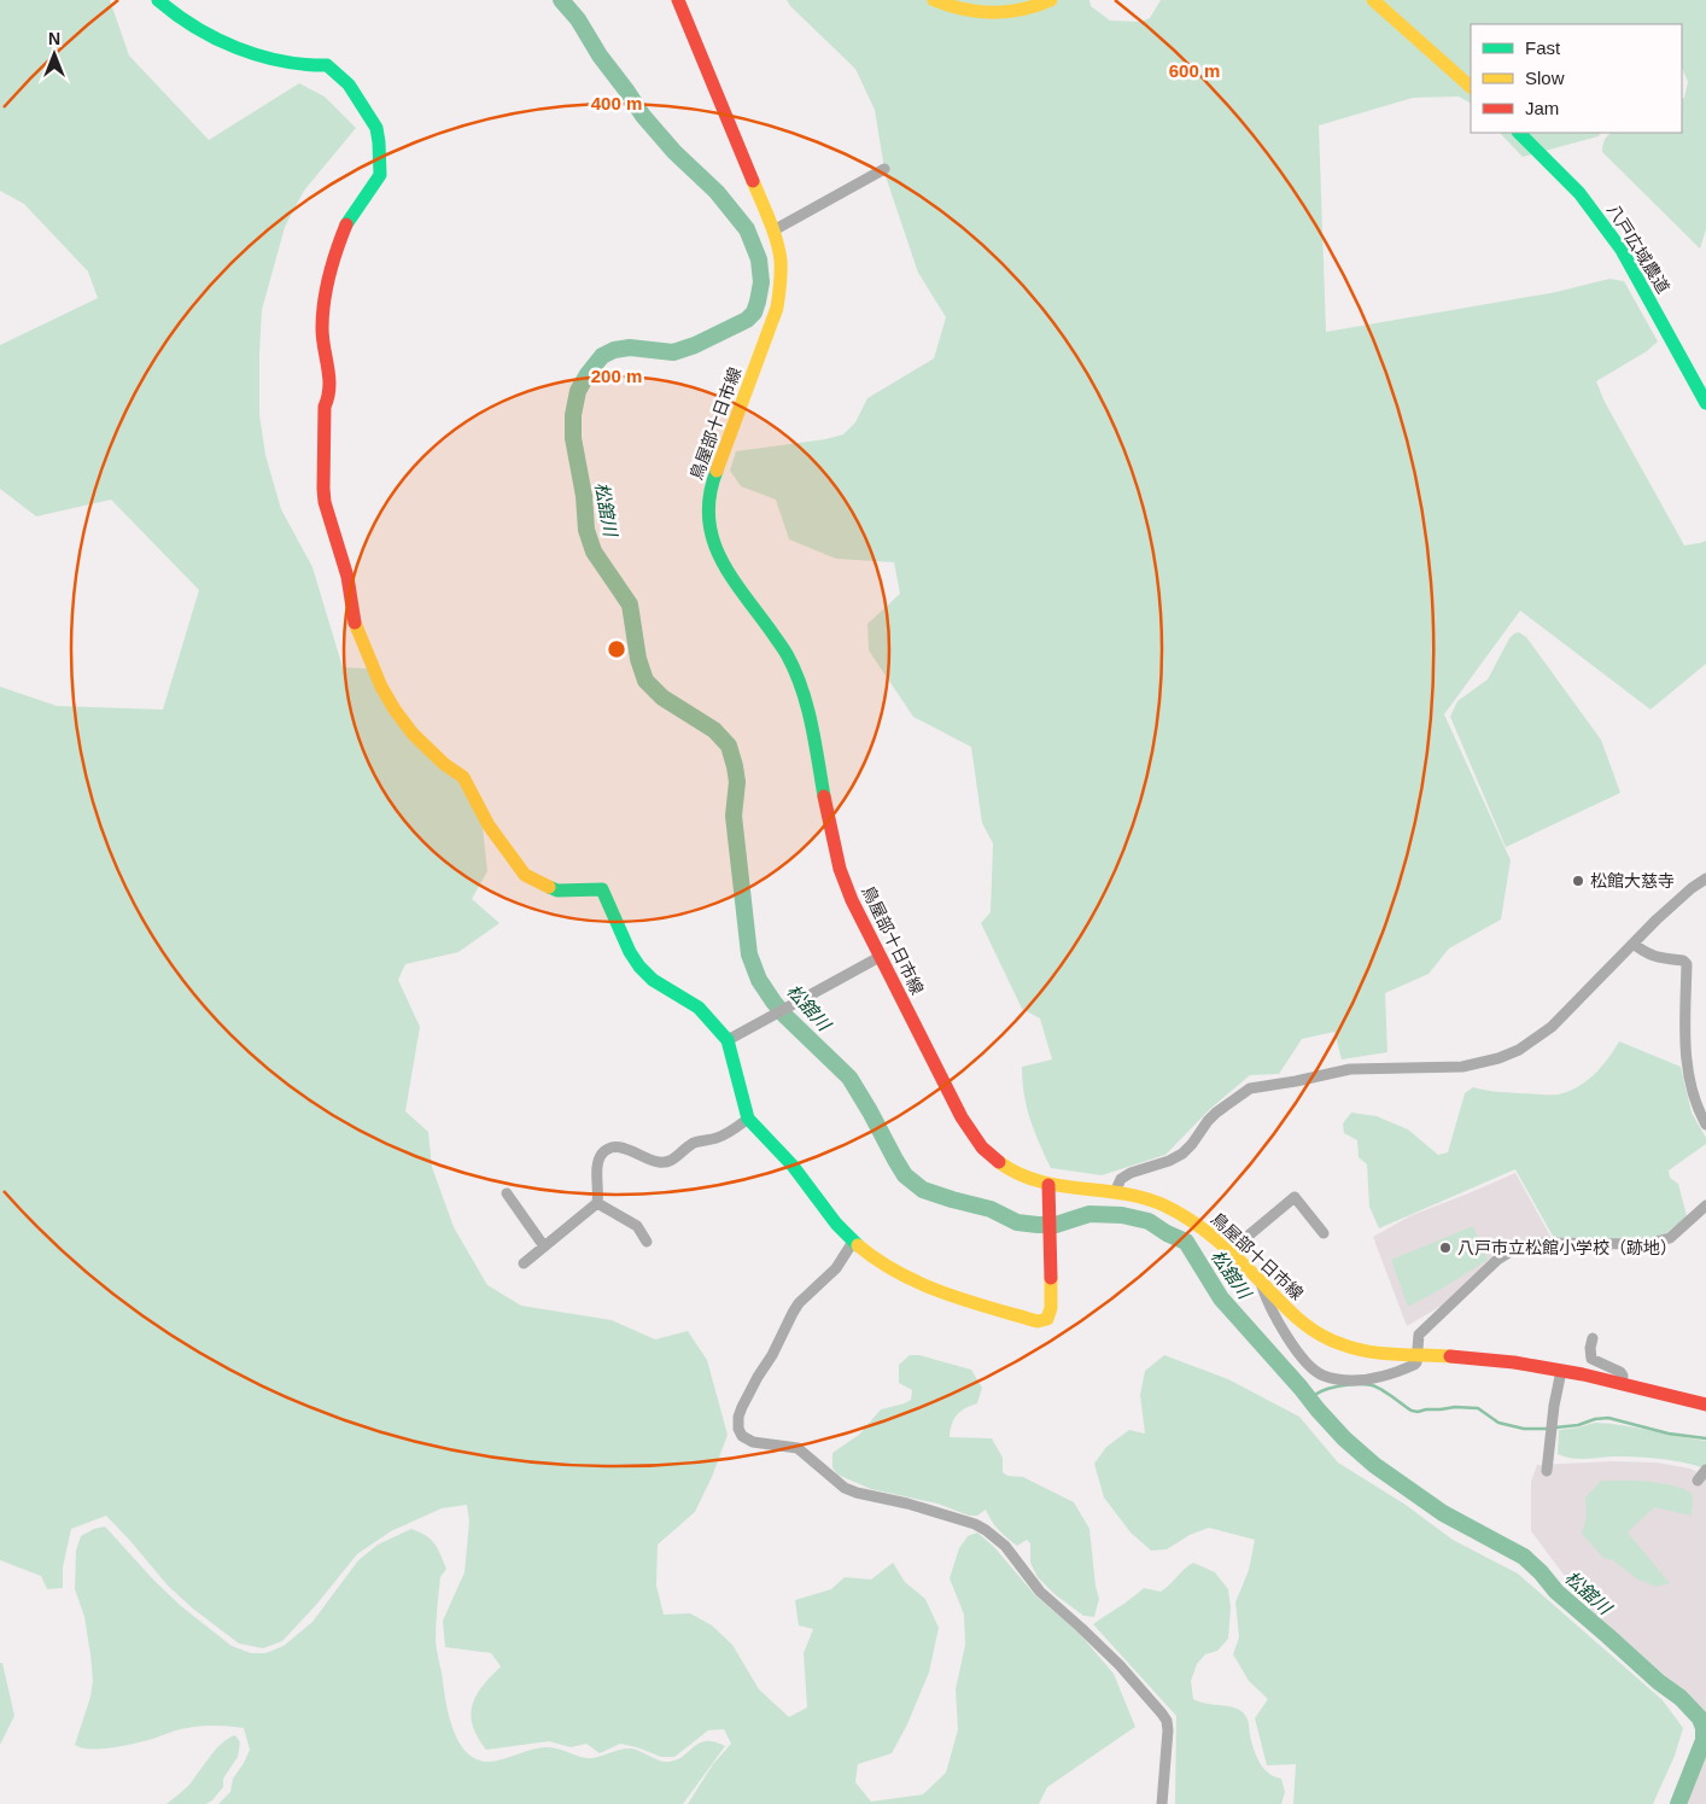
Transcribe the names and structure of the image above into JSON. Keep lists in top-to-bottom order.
{
  "streets": {
    "street": ["八戸広域農道", "鳥屋部十日市線"]
  },
  "water": ["松舘川"],
  "places": ["松館大慈寺", "八戸市立松館小学校（跡地）"],
  "legend": ["Fast", "Slow", "Jam"],
  "north": "top",
  "rings": ["600 m", "400 m", "200 m"]
}
